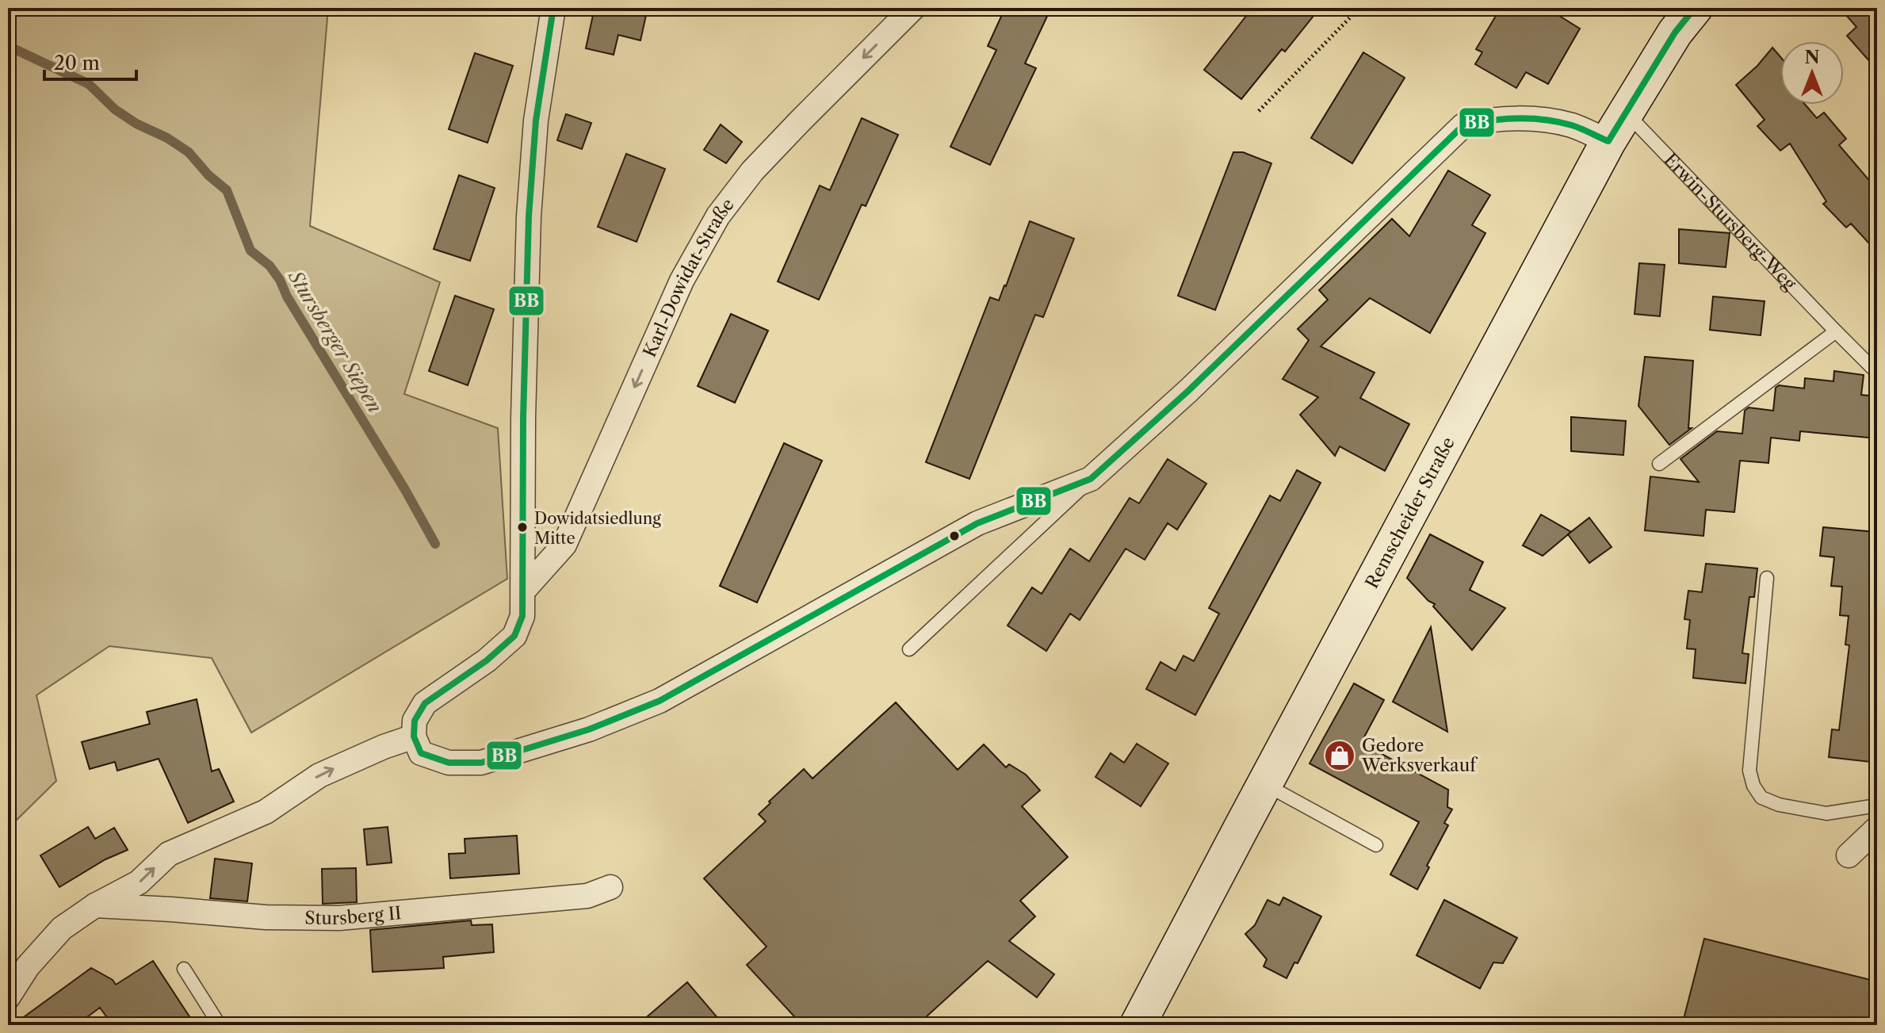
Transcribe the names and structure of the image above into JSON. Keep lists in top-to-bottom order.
{
  "streets": {
    "main road": ["Remscheider Straße"],
    "street": ["Karl-Dowidat-Straße", "Stursberg II"],
    "lane": ["Erwin-Stursberg-Weg"]
  },
  "crossings": [
    ["Erwin-Stursberg-Weg", "Remscheider Straße"]
  ],
  "one_way": ["Karl-Dowidat-Straße"],
  "water": ["Stursberger Siepen"],
  "places": {
    "other": ["Dowidatsiedlung Mitte"],
    "shop": ["Gedore Werksverkauf"]
  },
  "lines": ["transit line BB"],
  "scale_bar": "20 m",
  "north": "top"
}
